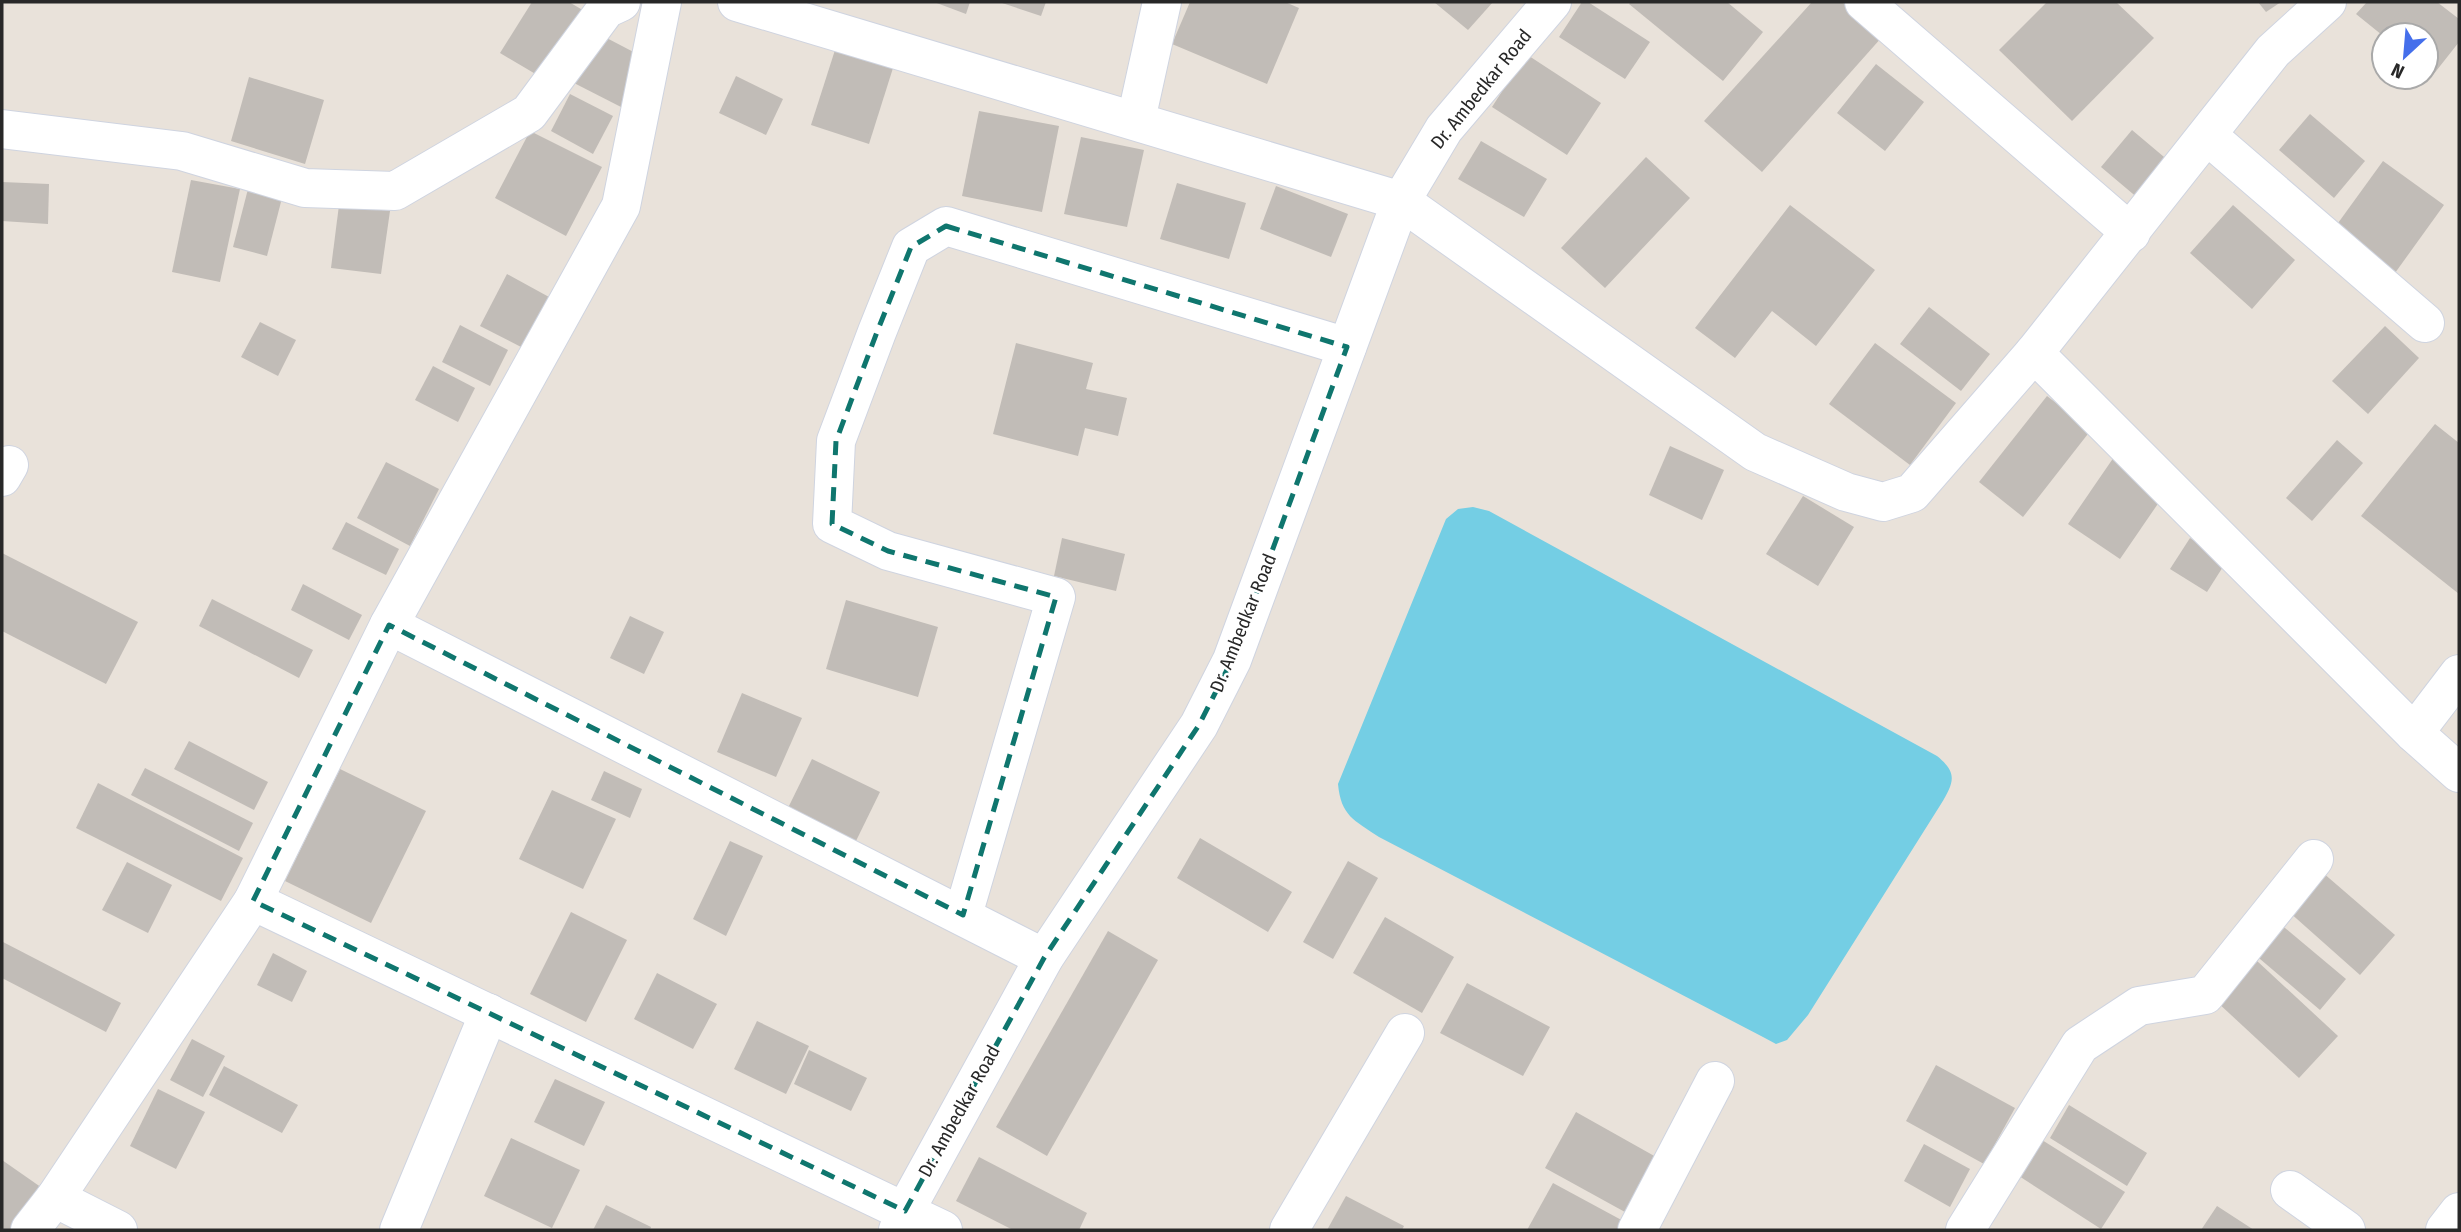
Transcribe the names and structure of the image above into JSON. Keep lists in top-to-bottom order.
{
  "streets": {
    "street": ["Dr. Ambedkar Road"]
  },
  "north": "bottom left"
}
